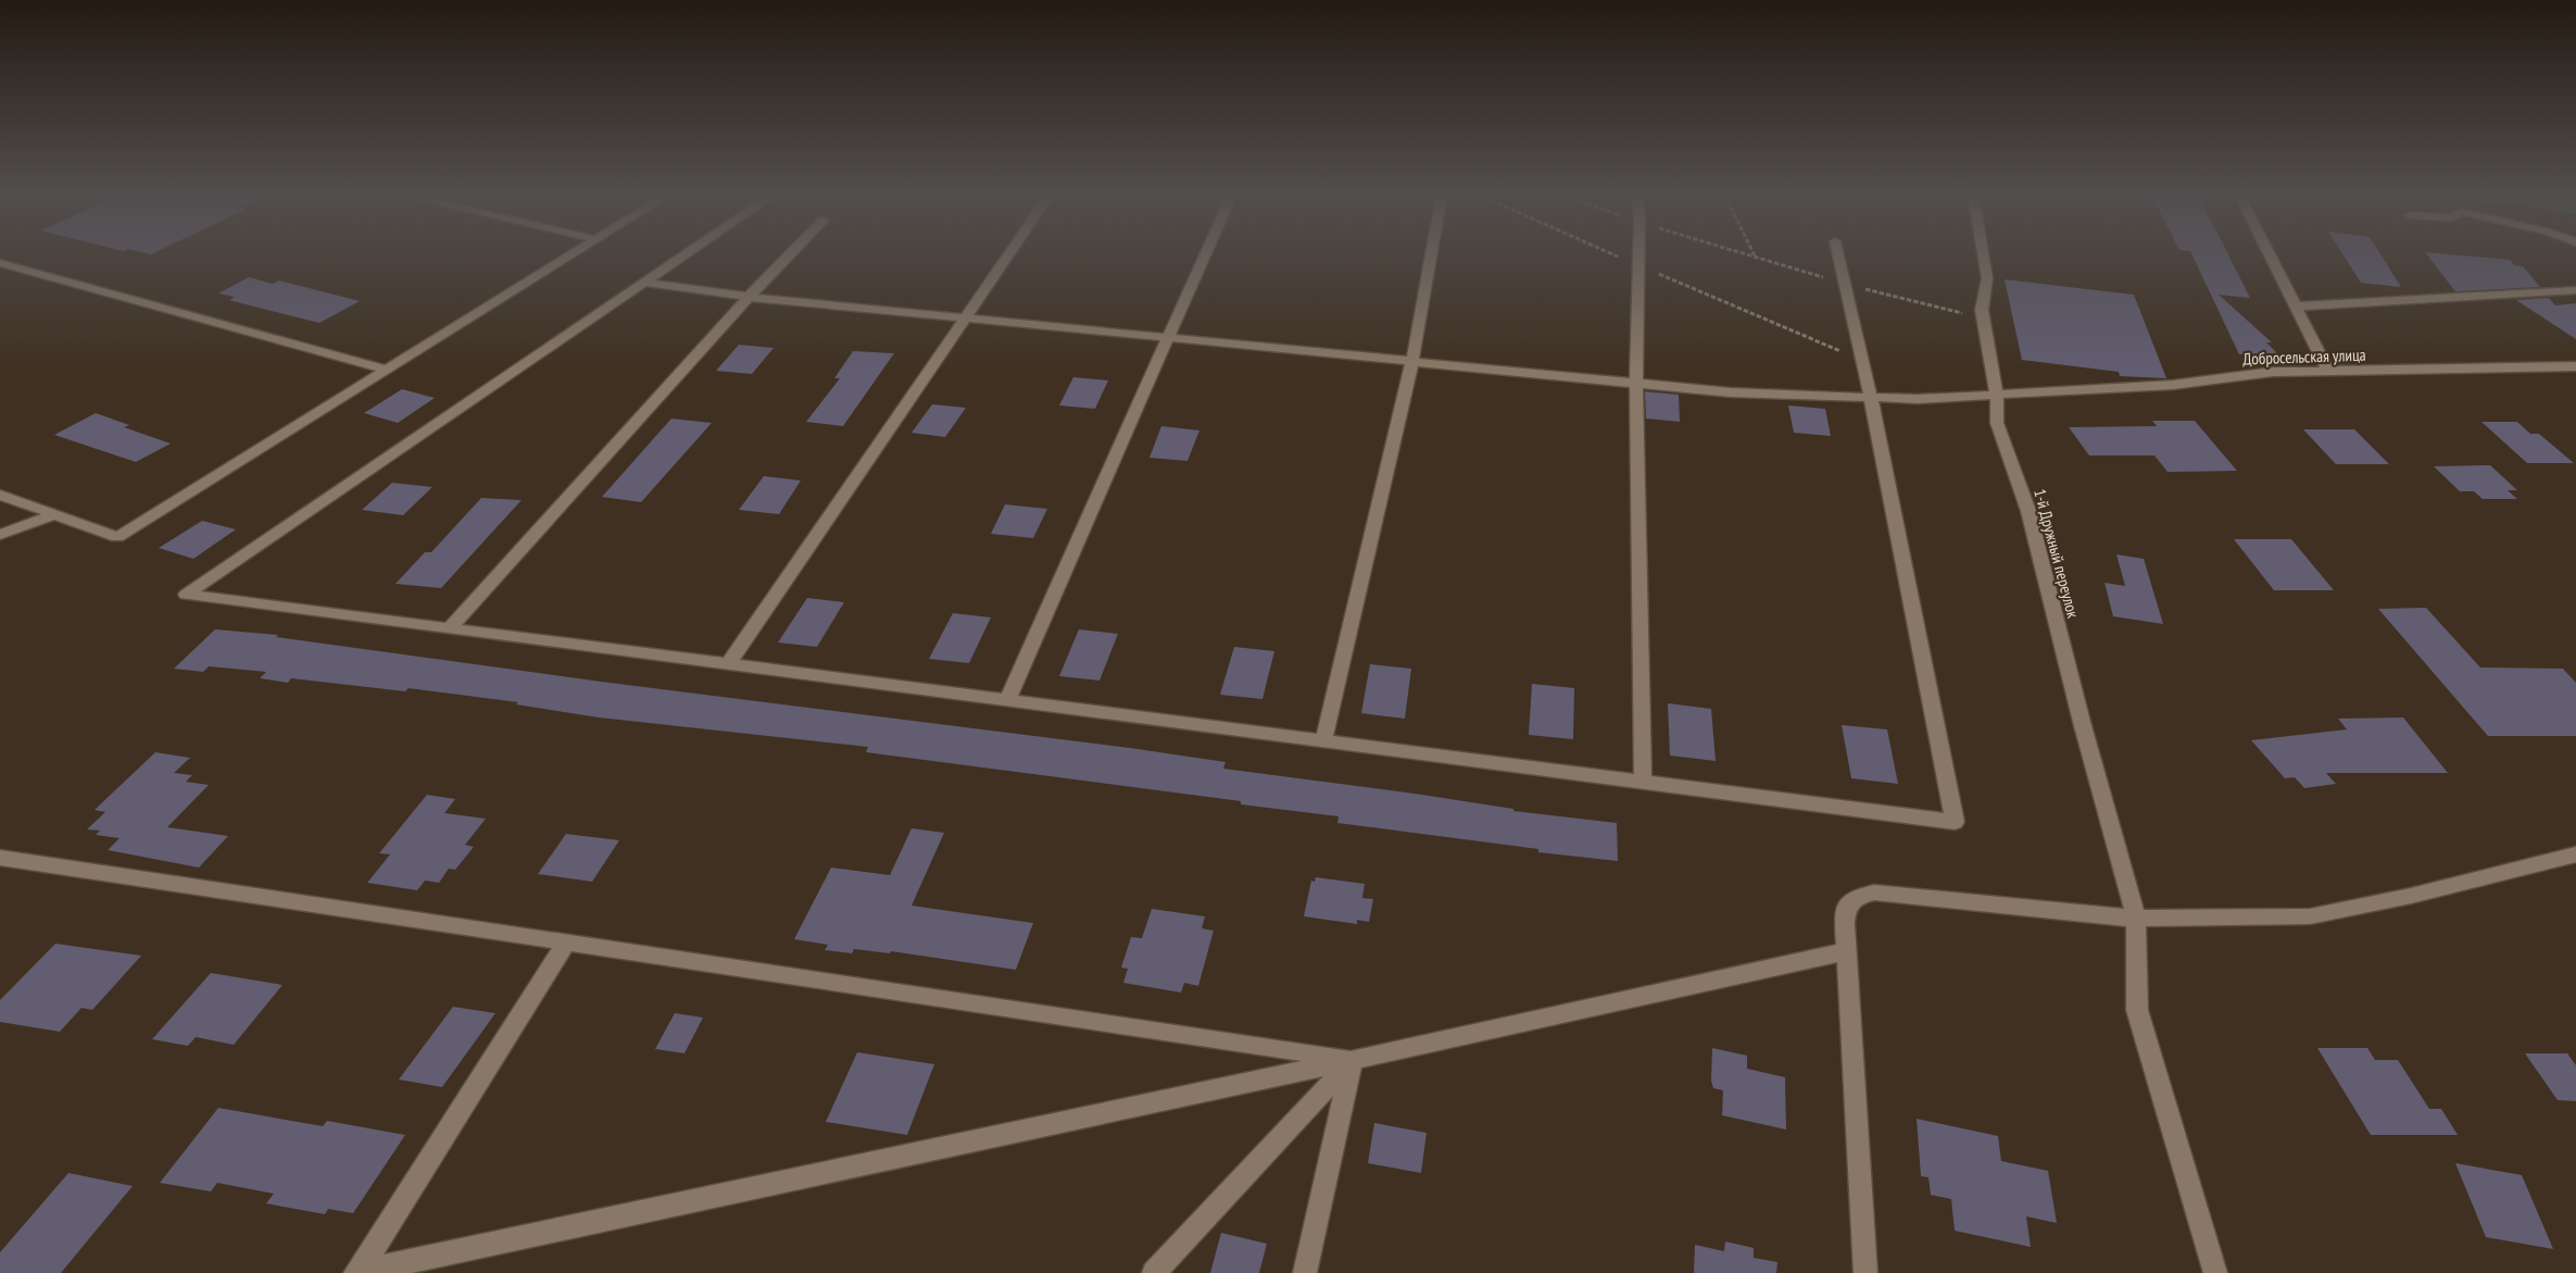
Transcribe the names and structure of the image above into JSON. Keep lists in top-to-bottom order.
{
  "streets": {
    "street": ["Добросельская улица", "1-й Дружный переулок"]
  },
  "crossings": [
    ["Добросельская улица", "1-й Дружный переулок"]
  ]
}
